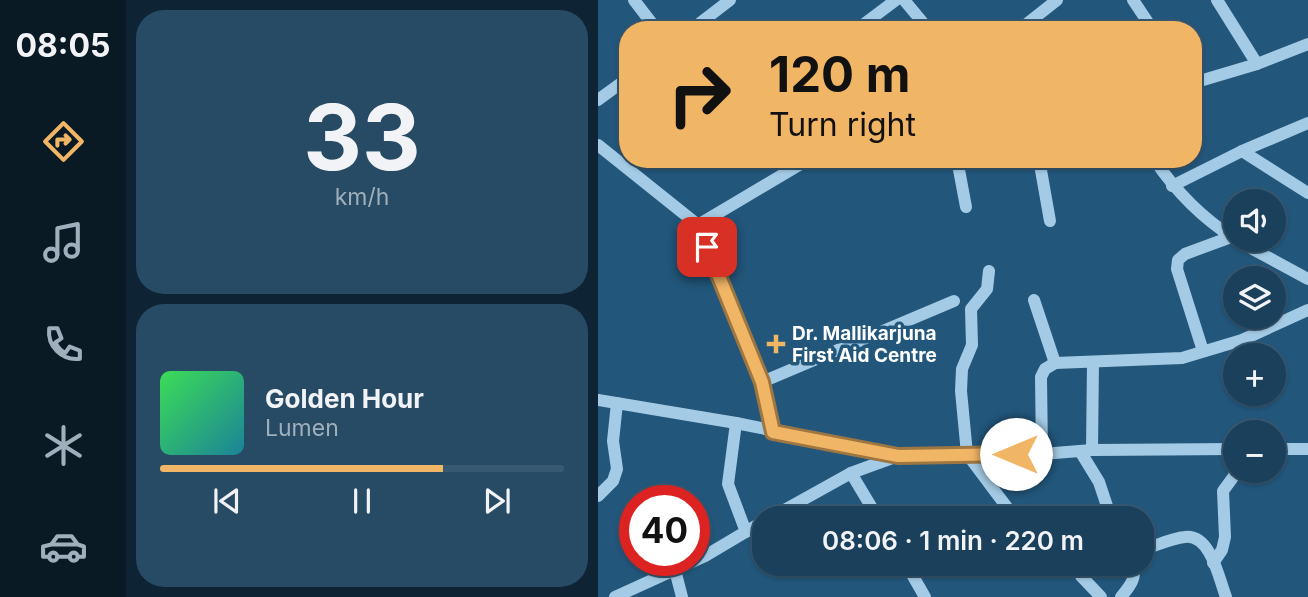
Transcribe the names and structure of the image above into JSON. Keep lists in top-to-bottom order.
{
  "places": {
    "health": ["Dr. Mallikarjuna First Aid Centre"]
  },
  "page": {
    "tabs": "08:05",
    "tile": ["33", "km/h"],
    "turn": ["120 m", "Turn right"],
    "map_buttons": ["+", "−"],
    "song": ["Golden Hour", "Lumen"],
    "limit": "40",
    "trip": "08:06 · 1 min · 220 m"
  }
}
